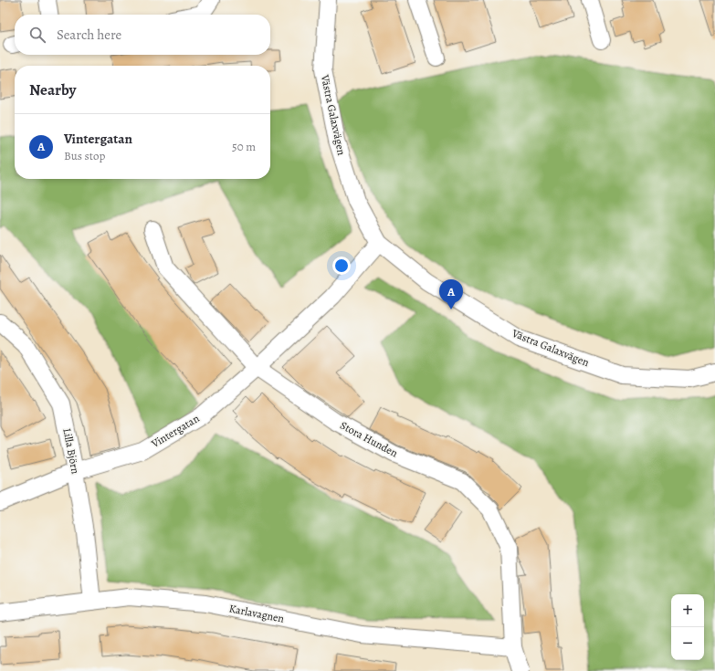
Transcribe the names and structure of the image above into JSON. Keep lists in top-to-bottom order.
{
  "streets": {
    "street": [
      "Västra Galaxvägen",
      "Vintergatan",
      "Stora Hunden",
      "Lilla Björn",
      "Karlavagnen"
    ]
  },
  "crossings": [
    ["Västra Galaxvägen", "Vintergatan"],
    ["Vintergatan", "Stora Hunden"],
    ["Vintergatan", "Lilla Björn"],
    ["Stora Hunden", "Karlavagnen"],
    ["Lilla Björn", "Karlavagnen"]
  ],
  "page": {
    "search": "Search here",
    "heading": "Nearby",
    "list": [
      {
        "mark": "A",
        "name": "Vintergatan",
        "note": "Bus stop",
        "value": "50 m"
      }
    ],
    "pins": "A",
    "map_buttons": ["+", "−"]
  }
}
